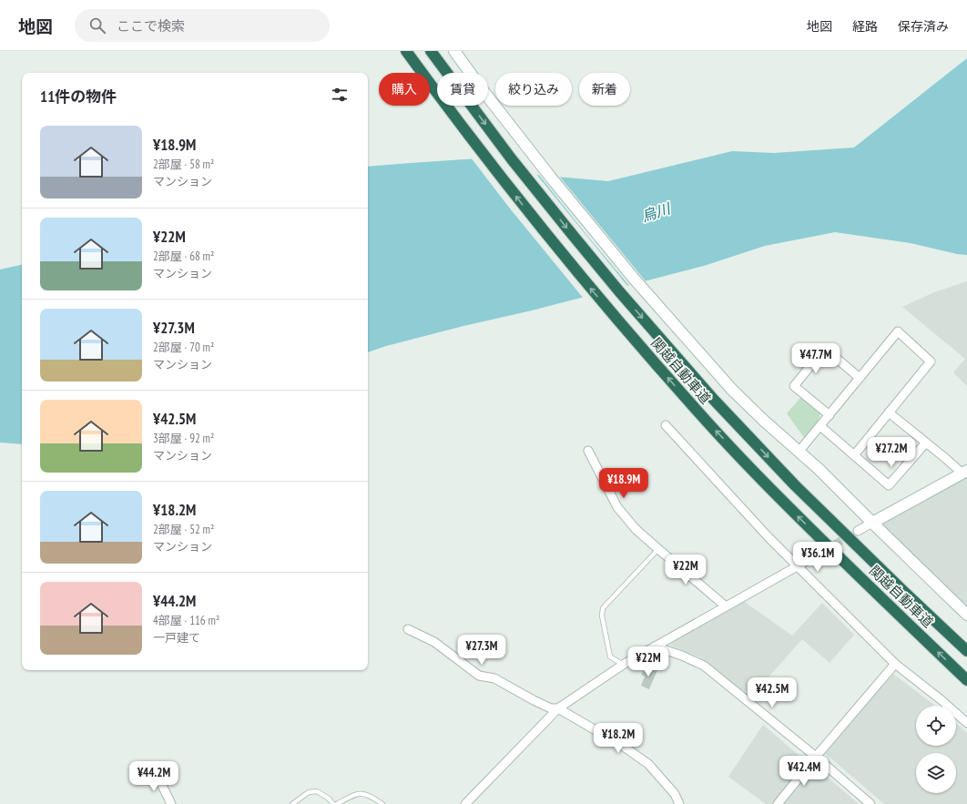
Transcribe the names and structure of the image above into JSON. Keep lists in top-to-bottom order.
{
  "streets": {
    "highway": ["関越自動車道"]
  },
  "water": ["烏川"],
  "page": {
    "header": "地図",
    "search": "ここで検索",
    "nav": ["地図", "経路", "保存済み"],
    "chip": [
      "購入",
      "賃貸",
      "絞り込み",
      "新着"
    ],
    "heading": "11件の物件",
    "list": [
      {
        "name": "¥18.9M",
        "note": "2部屋 · 58 m² · マンション"
      },
      {
        "name": "¥22M",
        "note": "2部屋 · 68 m² · マンション"
      },
      {
        "name": "¥27.3M",
        "note": "2部屋 · 70 m² · マンション"
      },
      {
        "name": "¥42.5M",
        "note": "3部屋 · 92 m² · マンション"
      },
      {
        "name": "¥18.2M",
        "note": "2部屋 · 52 m² · マンション"
      },
      {
        "name": "¥44.2M",
        "note": "4部屋 · 116 m² · 一戸建て"
      }
    ],
    "price": [
      "¥47.7M",
      "¥27.2M",
      "¥18.9M",
      "¥36.1M",
      "¥22M",
      "¥27.3M",
      "¥22M",
      "¥42.5M",
      "¥18.2M",
      "¥42.4M",
      "¥44.2M"
    ]
  }
}
